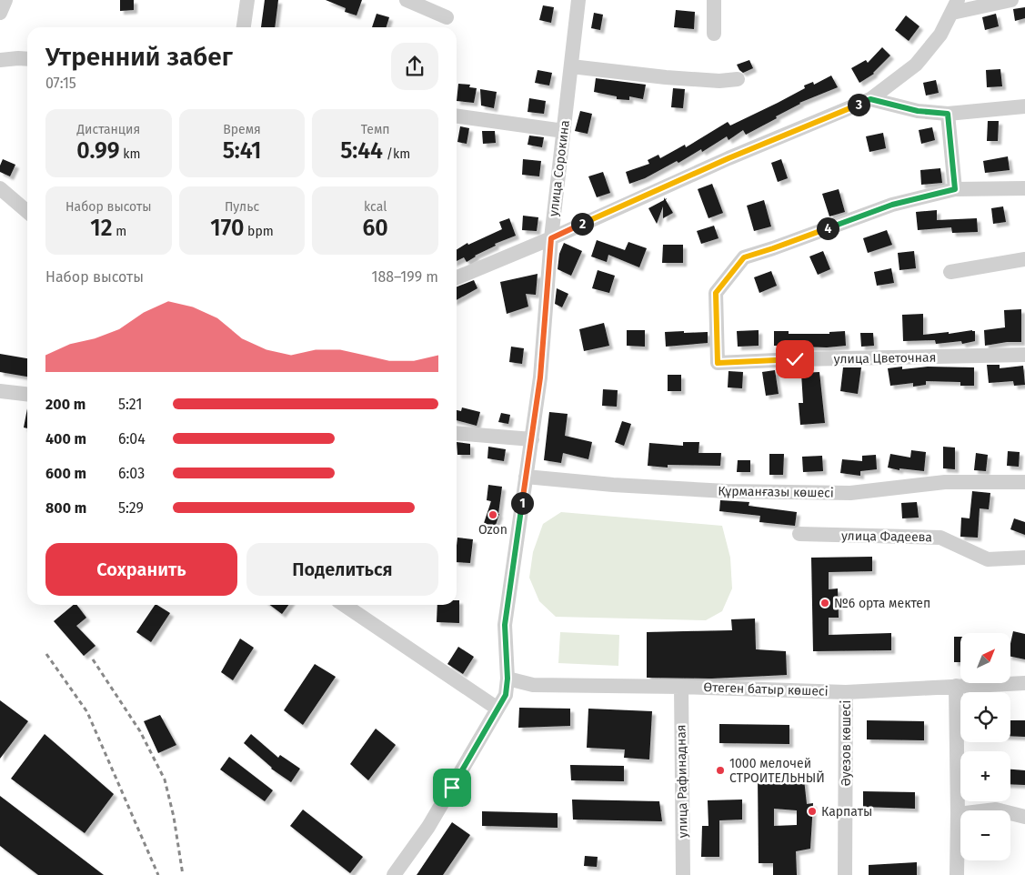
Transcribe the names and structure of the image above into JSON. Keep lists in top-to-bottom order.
{
  "streets": {
    "street": [
      "улица Сорокина",
      "улица Цветочная",
      "Құрманғазы көшесі",
      "улица Фадеева",
      "Өтеген батыр көшесі",
      "Әуезов көшесі",
      "улица Рафинадная"
    ]
  },
  "crossings": [
    ["улица Сорокина", "Құрманғазы көшесі"],
    ["улица Сорокина", "Өтеген батыр көшесі"],
    ["Өтеген батыр көшесі", "Әуезов көшесі"],
    ["Өтеген батыр көшесі", "улица Рафинадная"]
  ],
  "places": [
    "Ozon",
    "№6 орта мектеп",
    "1000 мелочей СТРОИТЕЛЬНЫЙ",
    "Карпаты"
  ],
  "north": "top right",
  "page": {
    "heading": ["Утренний забег", "07:15"],
    "pins": [
      "3",
      "2",
      "4",
      "1"
    ],
    "stats": [
      ["Дистанция", "0.99 km"],
      ["Время", "5:41"],
      ["Темп", "5:44 /km"],
      ["Набор высоты", "12 m"],
      ["Пульс", "170 bpm"],
      ["kcal", "60"]
    ],
    "chart": ["Набор высоты", "188–199 m"],
    "list": [
      {
        "name": "200 m",
        "note": "5:21"
      },
      {
        "name": "400 m",
        "note": "6:04"
      },
      {
        "name": "600 m",
        "note": "6:03"
      },
      {
        "name": "800 m",
        "note": "5:29"
      }
    ],
    "buttons": ["Сохранить", "Поделиться"],
    "map_buttons": ["+", "−"]
  }
}
